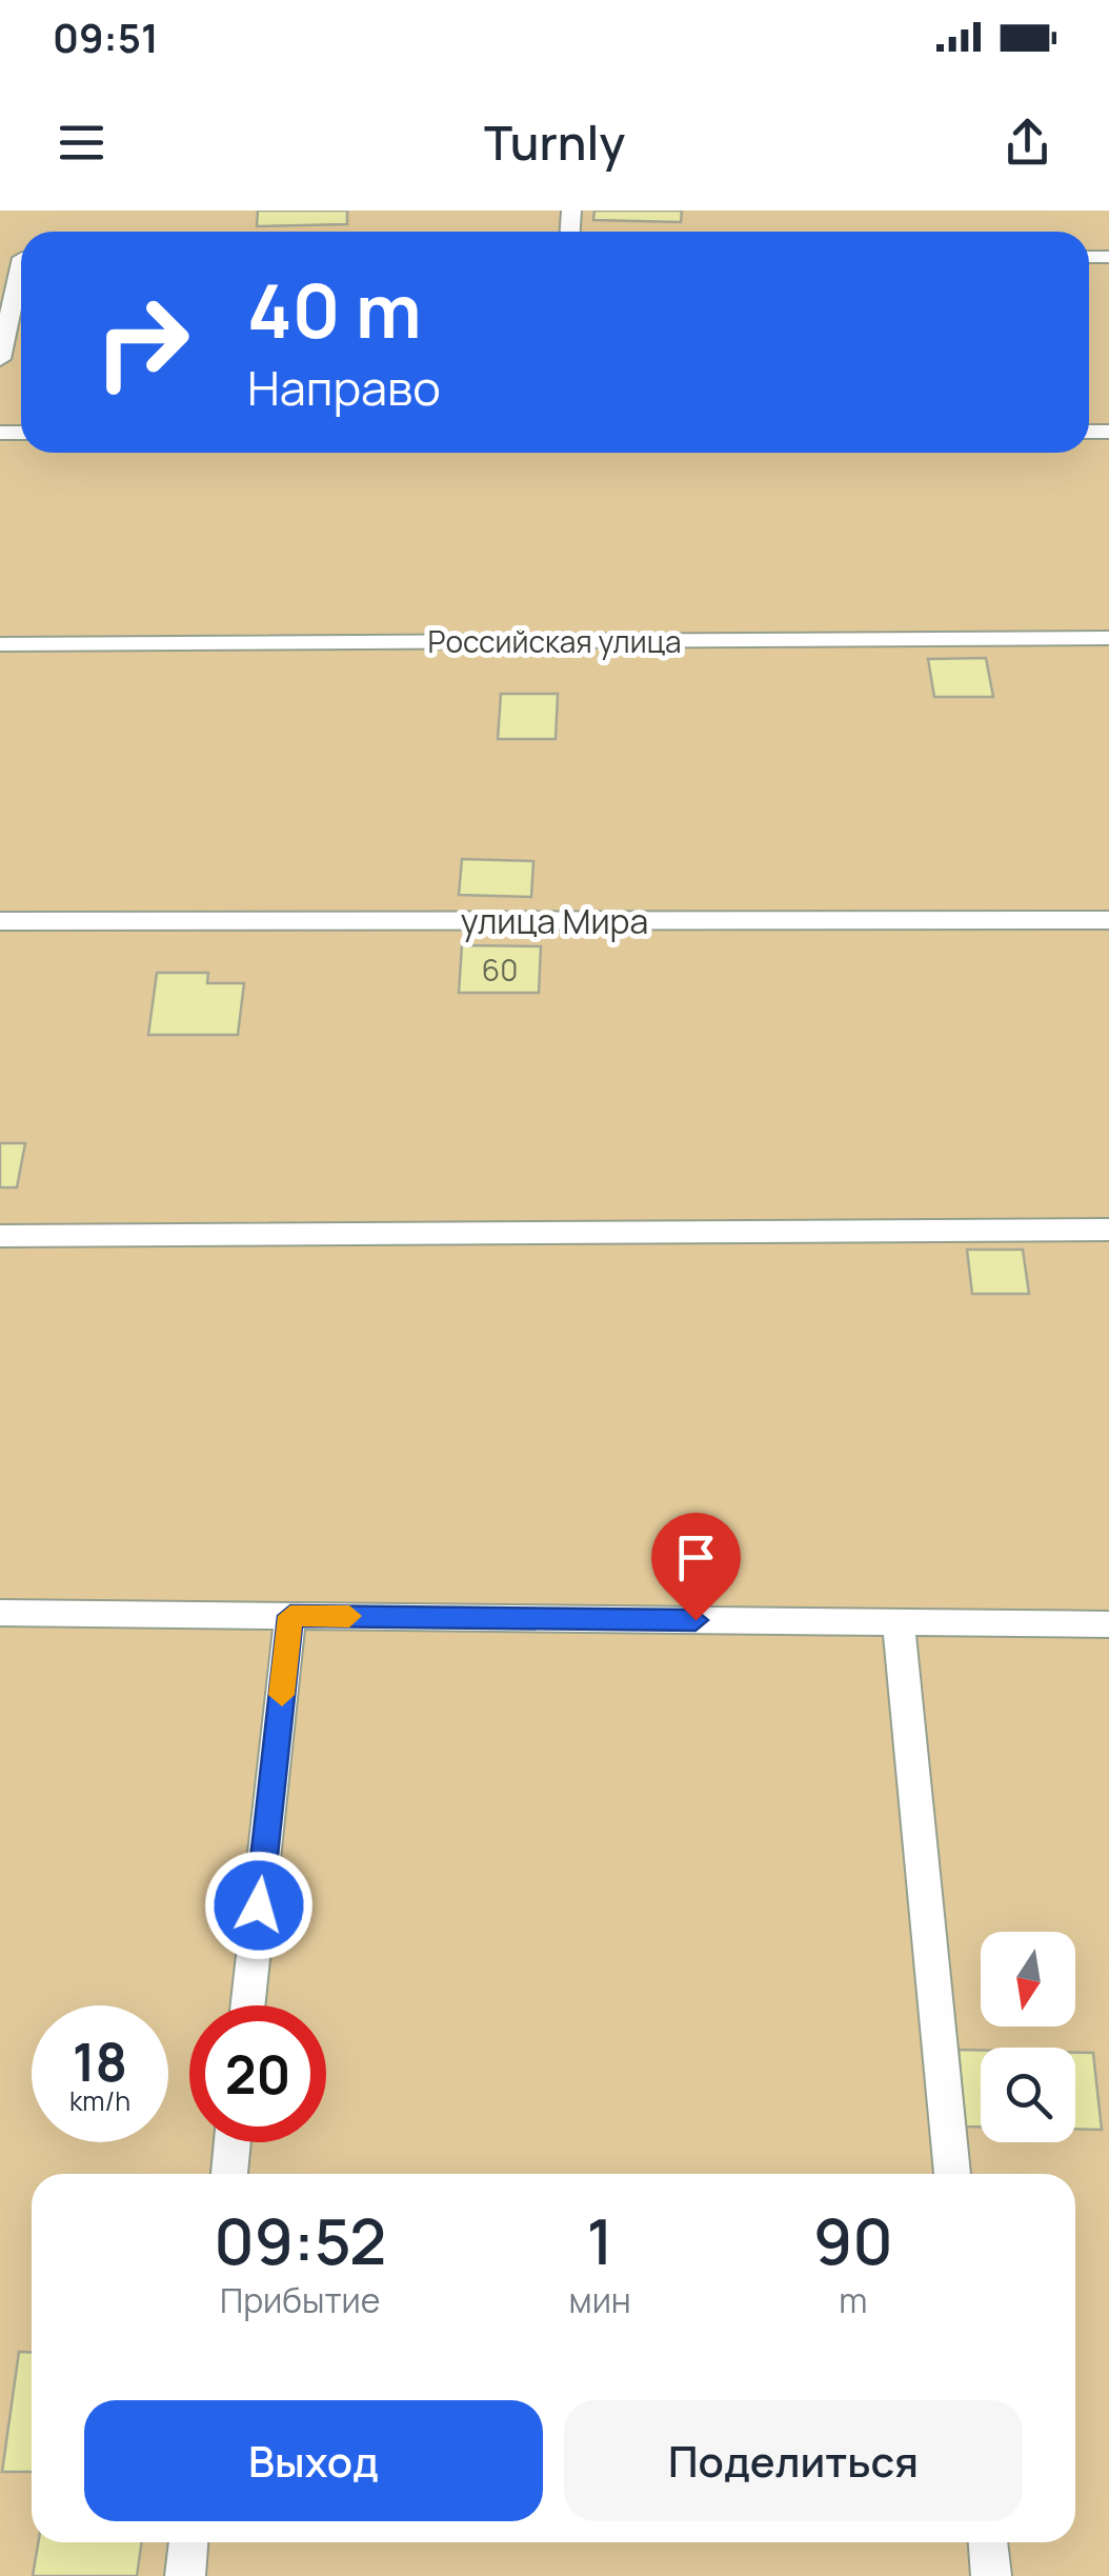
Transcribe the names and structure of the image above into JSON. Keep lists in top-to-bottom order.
{
  "streets": {
    "lane": ["Российская улица", "улица Мира"]
  },
  "house_numbers": ["60"],
  "north": "bottom",
  "page": {
    "status": "09:51",
    "header": "Turnly",
    "turn": ["40 m", "Направо"],
    "speed": "18 km/h",
    "limit": "20",
    "eta": [
      "09:52",
      "Прибытие",
      "1",
      "мин",
      "90",
      "m"
    ],
    "buttons": ["Выход", "Поделиться"]
  }
}
